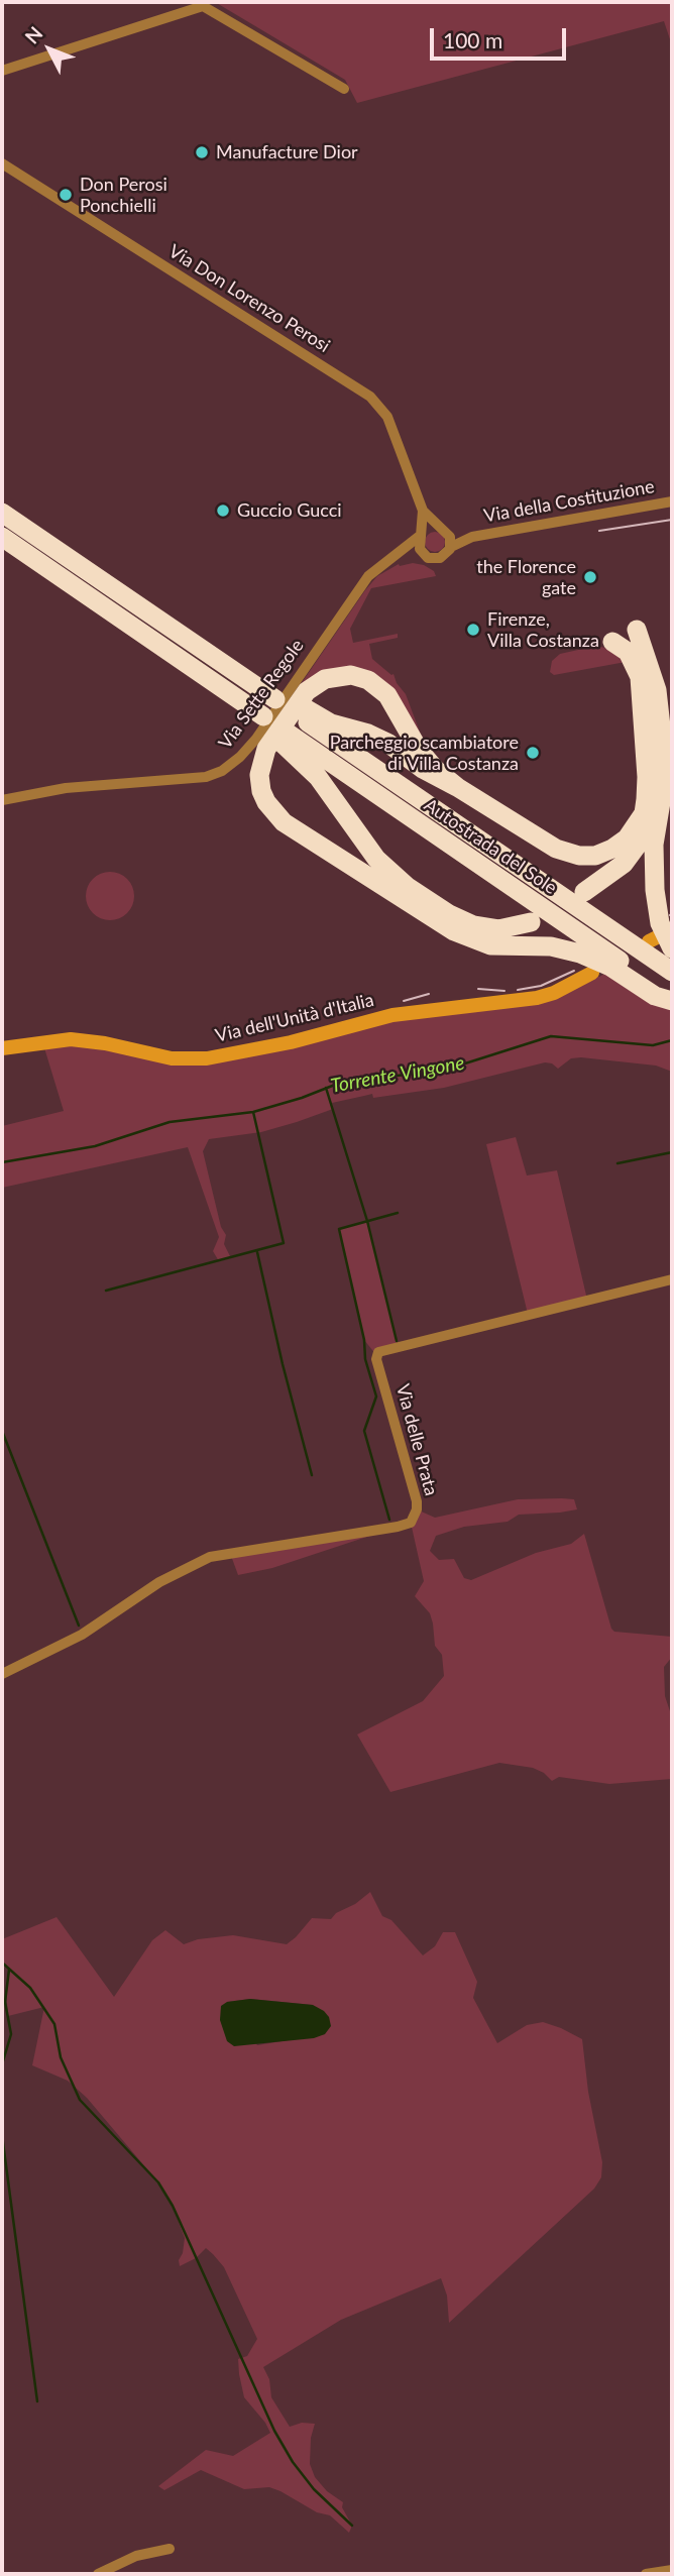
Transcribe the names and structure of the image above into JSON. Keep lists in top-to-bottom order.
{
  "streets": {
    "highway": ["Autostrada del Sole"],
    "street": [
      "Via Don Lorenzo Perosi",
      "Via della Costituzione",
      "Via Sette Regole",
      "Via dell'Unità d'Italia",
      "Via delle Prata"
    ]
  },
  "crossings": [
    ["Via Don Lorenzo Perosi", "Via della Costituzione"],
    ["Via Don Lorenzo Perosi", "Via Sette Regole"],
    ["Via della Costituzione", "Via Sette Regole"],
    ["Via Sette Regole", "Autostrada del Sole"]
  ],
  "water": ["Torrente Vingone"],
  "places": [
    "Manufacture Dior",
    "Don Perosi Ponchielli",
    "Guccio Gucci",
    "the Florence gate",
    "Firenze, Villa Costanza",
    "Parcheggio scambiatore di Villa Costanza"
  ],
  "scale_bar": "100 m",
  "north": "top left"
}
